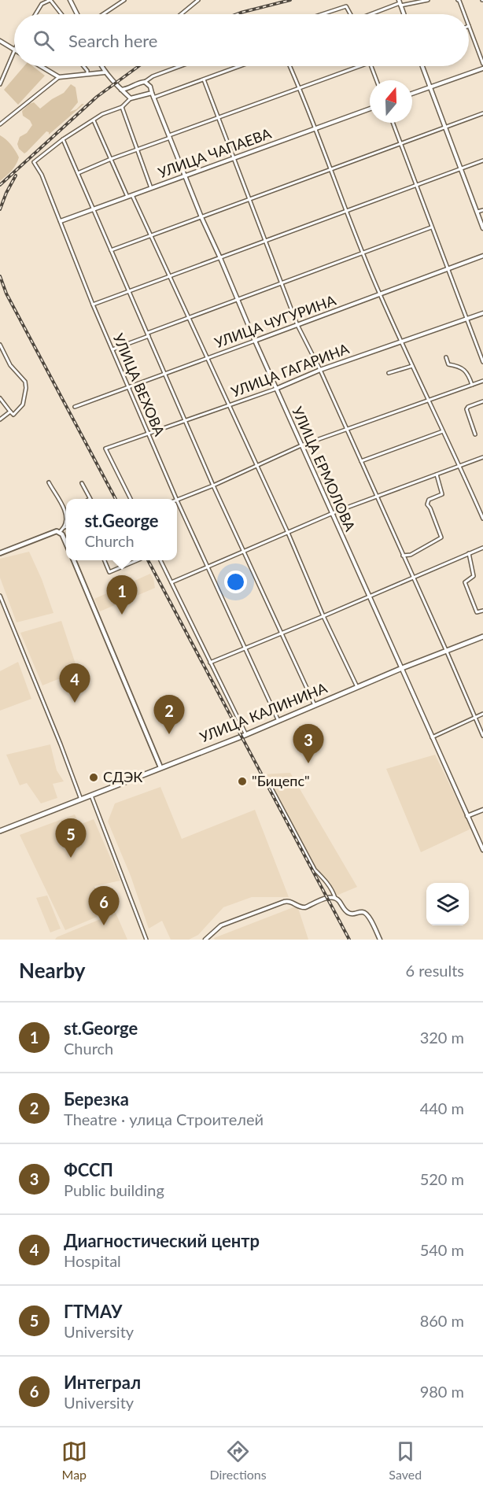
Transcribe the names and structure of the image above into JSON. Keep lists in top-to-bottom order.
{
  "streets": {
    "main road": ["УЛИЦА КАЛИНИНА"],
    "street": [
      "УЛИЦА ЧАПАЕВА",
      "УЛИЦА ЧУГУРИНА",
      "УЛИЦА ГАГАРИНА",
      "УЛИЦА ВЕХОВА",
      "УЛИЦА ЕРМОЛОВА"
    ]
  },
  "crossings": [
    ["УЛИЦА ЧАПАЕВА", "УЛИЦА ВЕХОВА"],
    ["УЛИЦА ЧАПАЕВА", "УЛИЦА ЕРМОЛОВА"],
    ["УЛИЦА ЧУГУРИНА", "УЛИЦА ВЕХОВА"],
    ["УЛИЦА ЧУГУРИНА", "УЛИЦА ЕРМОЛОВА"],
    ["УЛИЦА ГАГАРИНА", "УЛИЦА ВЕХОВА"],
    ["УЛИЦА ГАГАРИНА", "УЛИЦА ЕРМОЛОВА"],
    ["УЛИЦА ВЕХОВА", "УЛИЦА КАЛИНИНА"],
    ["УЛИЦА ЕРМОЛОВА", "УЛИЦА КАЛИНИНА"]
  ],
  "places": ["СДЭК", "\"Бицепс\""],
  "north": "top",
  "page": {
    "search": "Search here",
    "popup": ["st.George", "Church"],
    "pins": [
      "1",
      "4",
      "2",
      "3",
      "5",
      "6"
    ],
    "heading": ["Nearby", "6 results"],
    "list": [
      {
        "mark": "1",
        "name": "st.George",
        "note": "Church",
        "value": "320 m"
      },
      {
        "mark": "2",
        "name": "Березка",
        "note": "Theatre · улица Строителей",
        "value": "440 m"
      },
      {
        "mark": "3",
        "name": "ФССП",
        "note": "Public building",
        "value": "520 m"
      },
      {
        "mark": "4",
        "name": "Диагностический центр",
        "note": "Hospital",
        "value": "540 m"
      },
      {
        "mark": "5",
        "name": "ГТМАУ",
        "note": "University",
        "value": "860 m"
      },
      {
        "mark": "6",
        "name": "Интеграл",
        "note": "University",
        "value": "980 m"
      }
    ],
    "nav": ["Map", "Directions", "Saved"]
  }
}
